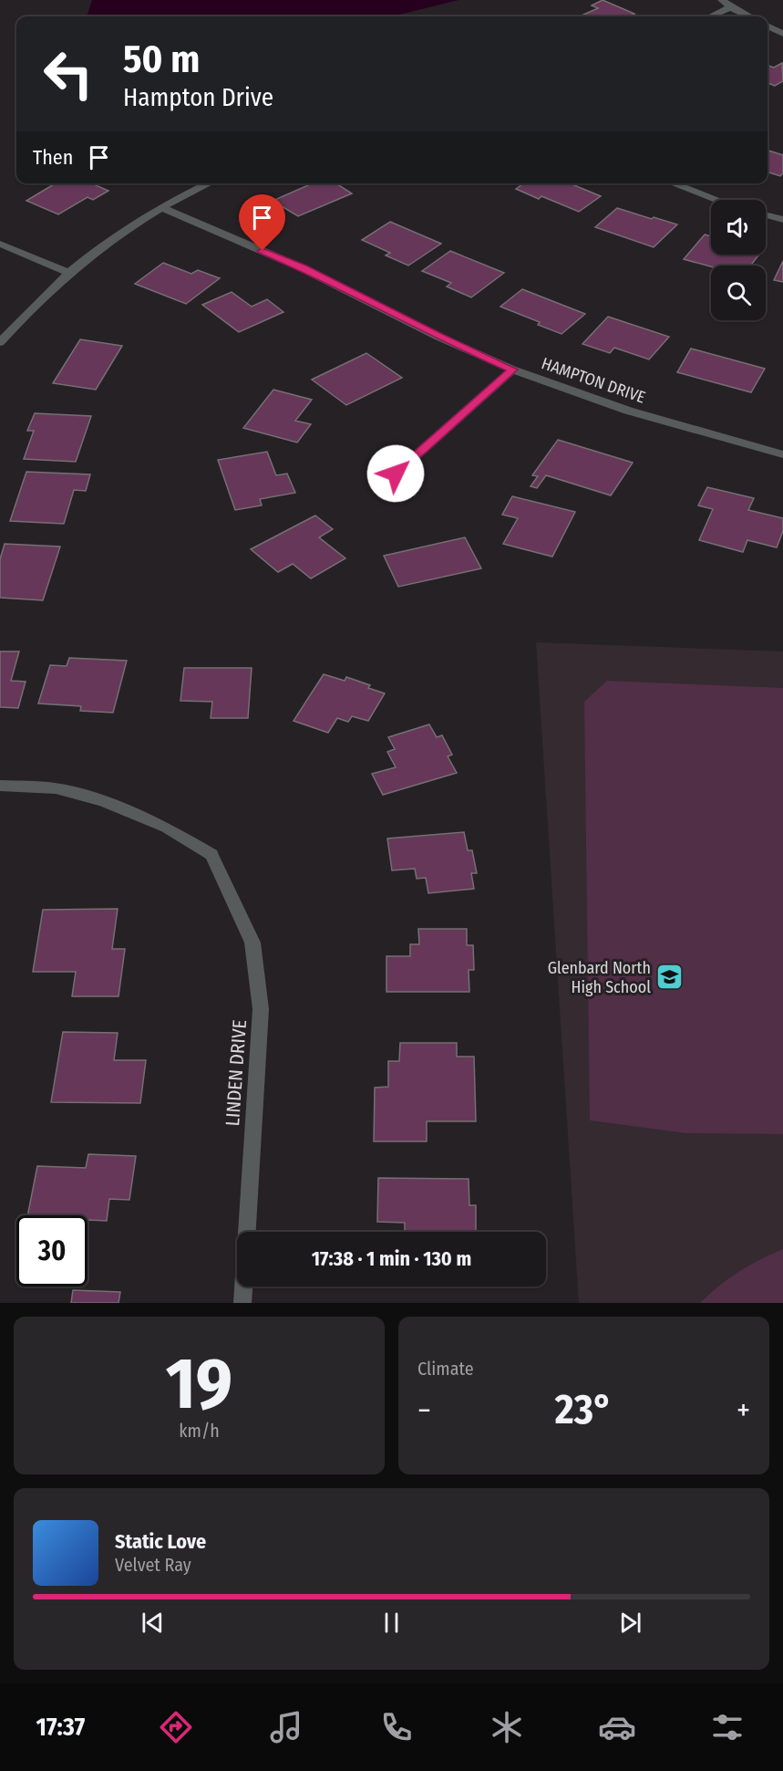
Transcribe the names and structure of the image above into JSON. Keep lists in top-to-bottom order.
{
  "streets": {
    "street": ["HAMPTON DRIVE", "LINDEN DRIVE"]
  },
  "places": {
    "school or university": ["Glenbard North High School"]
  },
  "page": {
    "turn": ["50 m", "Hampton Drive"],
    "then": "Then",
    "limit": "30",
    "trip": "17:38 · 1 min · 130 m",
    "tile": [
      ["19", "km/h"],
      "Climate"
    ],
    "heat": ["−", "23°", "+"],
    "song": ["Static Love", "Velvet Ray"],
    "tabs": "17:37"
  }
}
